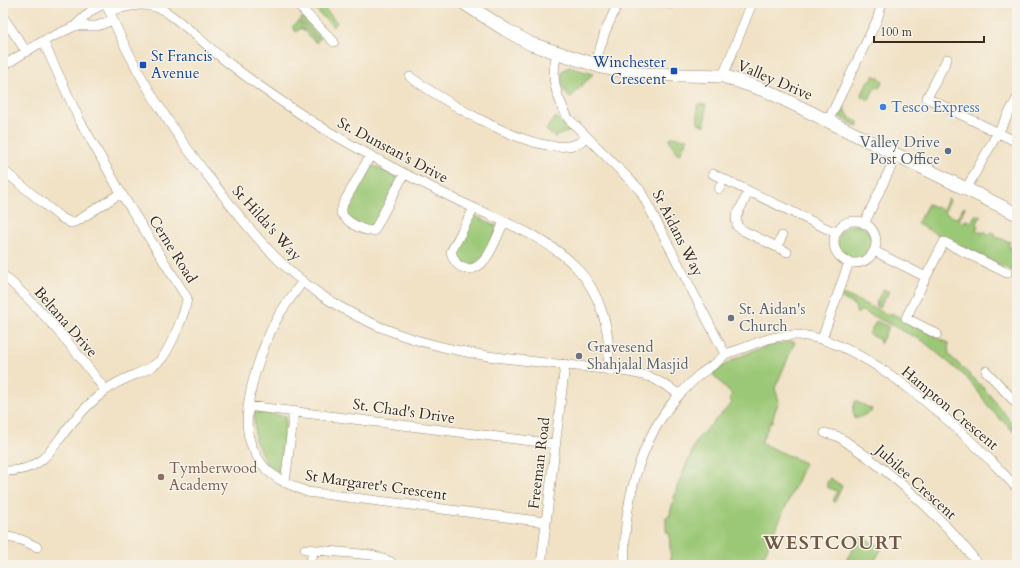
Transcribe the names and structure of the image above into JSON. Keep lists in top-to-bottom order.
{
  "streets": {
    "street": [
      "Valley Drive",
      "St. Dunstan's Drive",
      "St Hilda's Way",
      "St Aidans Way",
      "Cerne Road",
      "Beltana Drive",
      "Hampton Crescent",
      "St. Chad's Drive",
      "Freeman Road",
      "Jubilee Crescent",
      "St Margaret's Crescent"
    ]
  },
  "crossings": [
    ["Valley Drive", "St Aidans Way"],
    ["St. Dunstan's Drive", "St Hilda's Way"],
    ["St Hilda's Way", "Hampton Crescent"],
    ["St Hilda's Way", "Freeman Road"],
    ["St Hilda's Way", "St Margaret's Crescent"],
    ["St Aidans Way", "Hampton Crescent"],
    ["Cerne Road", "Beltana Drive"],
    ["St. Chad's Drive", "Freeman Road"],
    ["St. Chad's Drive", "St Margaret's Crescent"],
    ["Freeman Road", "St Margaret's Crescent"]
  ],
  "districts": ["WESTCOURT"],
  "places": {
    "transit": ["St Francis Avenue", "Winchester Crescent"],
    "other": [
      "Tesco Express",
      "Valley Drive Post Office",
      "St. Aidan's Church",
      "Gravesend Shahjalal Masjid",
      "Tymberwood Academy"
    ]
  },
  "scale_bar": "100 m"
}
